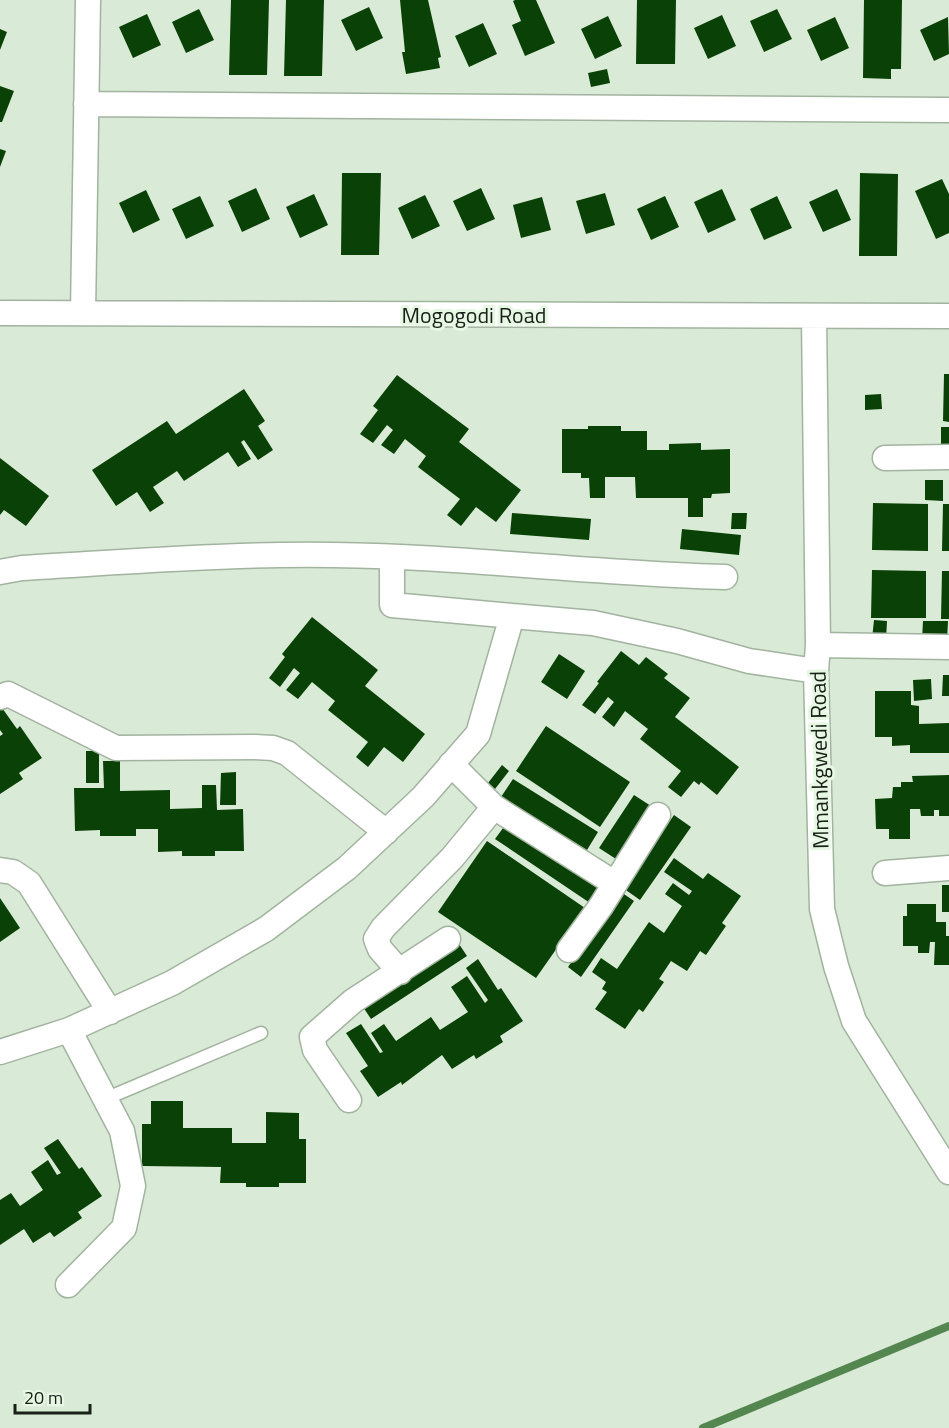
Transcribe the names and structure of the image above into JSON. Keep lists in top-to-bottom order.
{
  "streets": {
    "street": ["Mogogodi Road", "Mmankgwedi Road"]
  },
  "crossings": [
    ["Mogogodi Road", "Mmankgwedi Road"]
  ],
  "scale_bar": "20 m"
}
